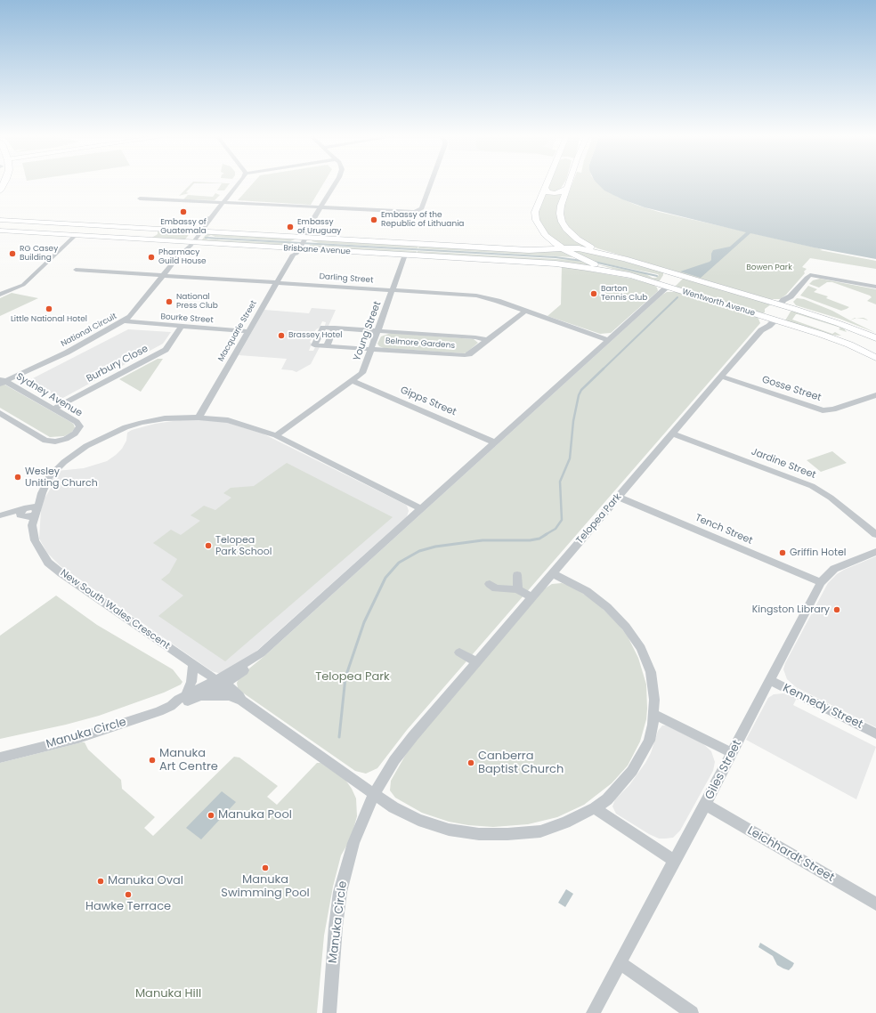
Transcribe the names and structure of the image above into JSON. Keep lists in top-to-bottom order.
{
  "streets": {
    "main road": ["Brisbane Avenue", "Wentworth Avenue"],
    "street": [
      "Darling Street",
      "Bourke Street",
      "National Circuit",
      "Macquarie Street",
      "Young Street",
      "Belmore Gardens",
      "Burbury Close",
      "Gosse Street",
      "Sydney Avenue",
      "Gipps Street",
      "Jardine Street",
      "Telopea Park",
      "Tench Street",
      "New South Wales Crescent",
      "Kennedy Street",
      "Manuka Circle",
      "Giles Street",
      "Leichhardt Street"
    ]
  },
  "crossings": [
    ["Brisbane Avenue", "Wentworth Avenue"],
    ["Brisbane Avenue", "National Circuit"],
    ["Brisbane Avenue", "Macquarie Street"],
    ["Brisbane Avenue", "Young Street"],
    ["Darling Street", "National Circuit"],
    ["Darling Street", "Macquarie Street"],
    ["Darling Street", "Young Street"],
    ["Darling Street", "Belmore Gardens"],
    ["Wentworth Avenue", "Telopea Park"],
    ["Bourke Street", "National Circuit"],
    ["Bourke Street", "Macquarie Street"],
    ["Bourke Street", "Burbury Close"],
    ["National Circuit", "Sydney Avenue"],
    ["Young Street", "Belmore Gardens"],
    ["Young Street", "Gipps Street"],
    ["Burbury Close", "Sydney Avenue"],
    ["Gosse Street", "Telopea Park"],
    ["Jardine Street", "Telopea Park"],
    ["Telopea Park", "Tench Street"],
    ["Telopea Park", "New South Wales Crescent"],
    ["Telopea Park", "Manuka Circle"],
    ["Tench Street", "Giles Street"],
    ["New South Wales Crescent", "Manuka Circle"],
    ["Kennedy Street", "Giles Street"],
    ["Giles Street", "Leichhardt Street"]
  ],
  "parks": ["Bowen Park", "Telopea Park", "Manuka Hill"],
  "places": [
    "Embassy of Guatemala",
    "Embassy of the Republic of Lithuania",
    "Embassy of Uruguay",
    "RG Casey Building",
    "Pharmacy Guild House",
    "Barton Tennis Club",
    "National Press Club",
    "Little National Hotel",
    "Brassey Hotel",
    "Wesley Uniting Church",
    "Telopea Park School",
    "Griffin Hotel",
    "Kingston Library",
    "Manuka Art Centre",
    "Canberra Baptist Church",
    "Manuka Pool",
    "Manuka Swimming Pool",
    "Manuka Oval",
    "Hawke Terrace"
  ]
}
